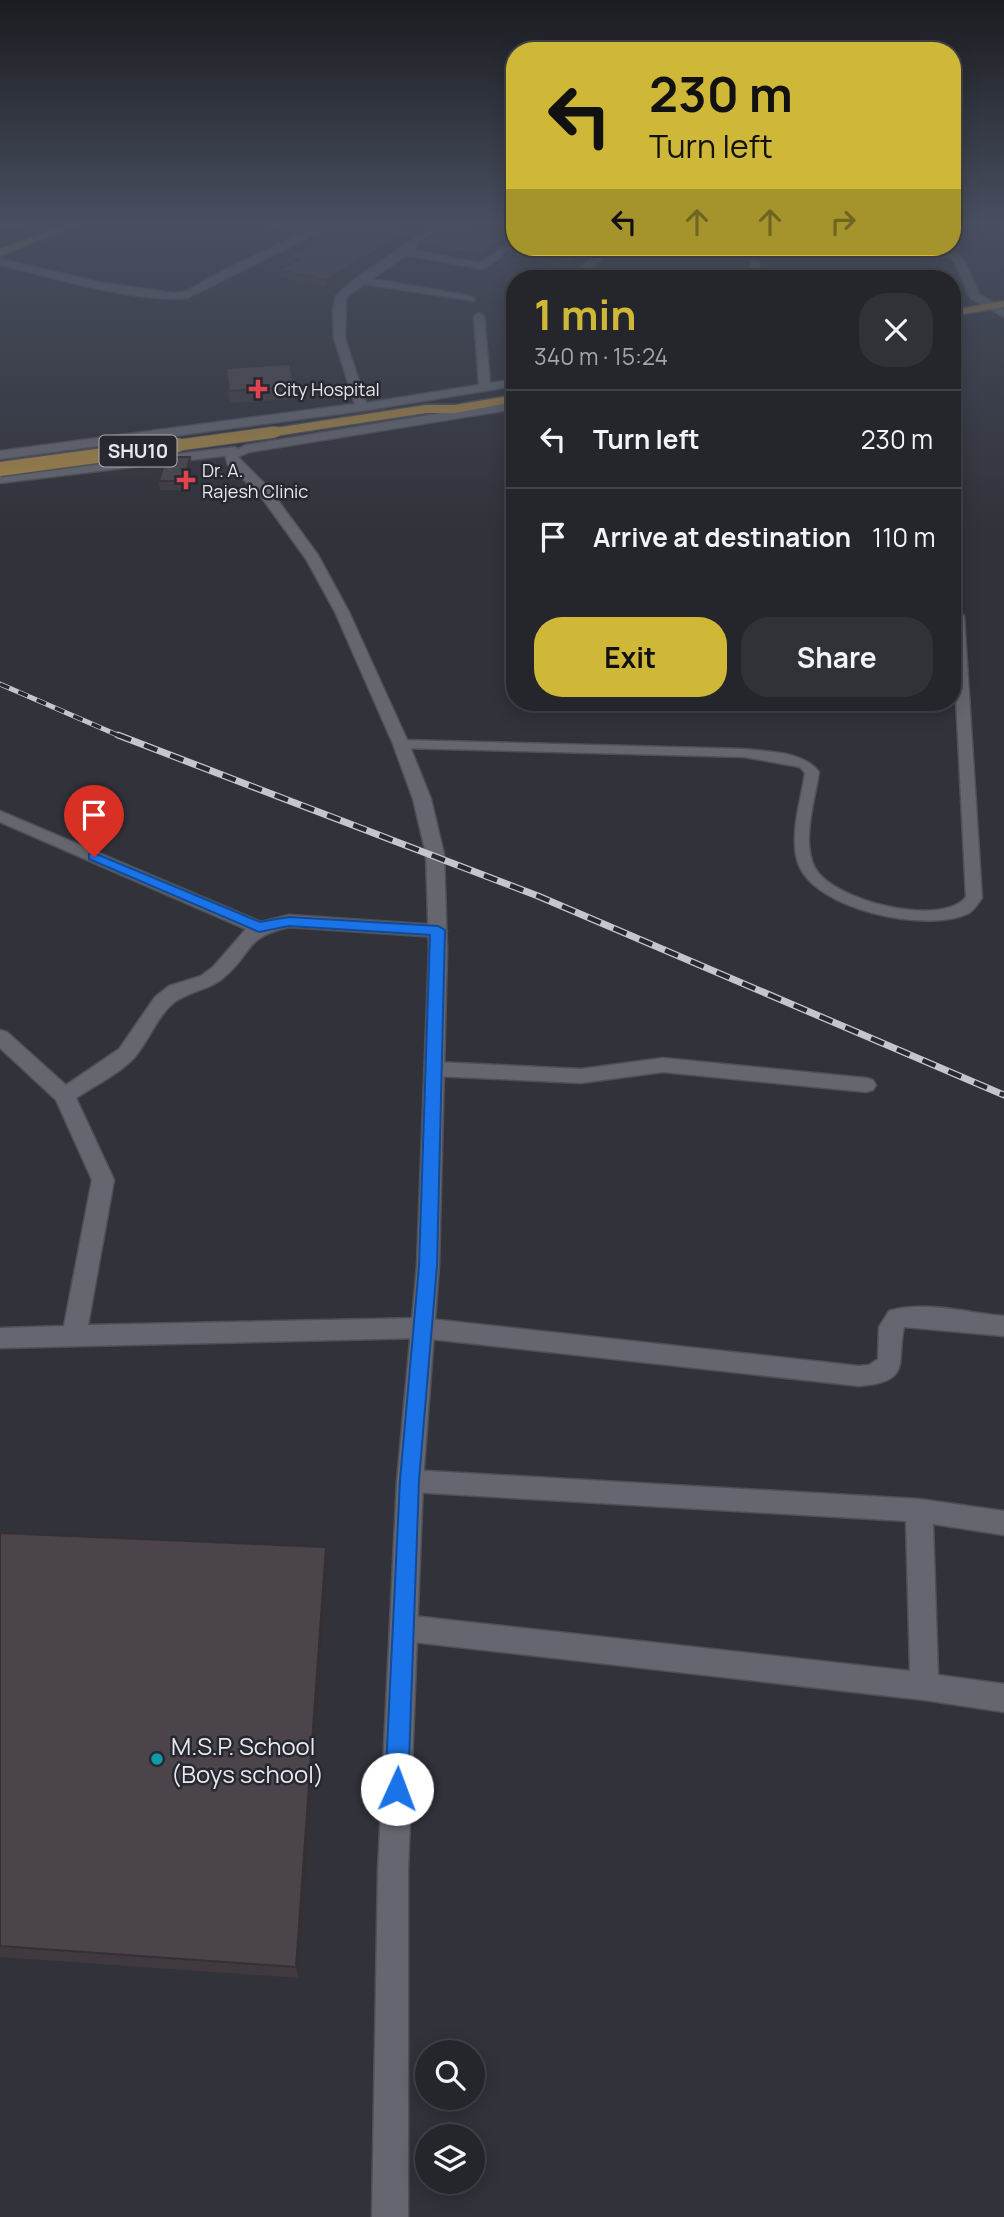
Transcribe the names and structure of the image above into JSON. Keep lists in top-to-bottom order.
{
  "streets": {
    "main road": ["SHU10"]
  },
  "places": {
    "health": ["City Hospital", "Dr. A. Rajesh Clinic"],
    "other": ["M.S.P. School (Boys school)"]
  },
  "page": {
    "turn": ["230 m", "Turn left"],
    "heading": ["1 min", "340 m · 15:24"],
    "list": [
      {
        "name": "Turn left",
        "value": "230 m"
      },
      {
        "name": "Arrive at destination",
        "value": "110 m"
      }
    ],
    "buttons": ["Exit", "Share"]
  }
}
